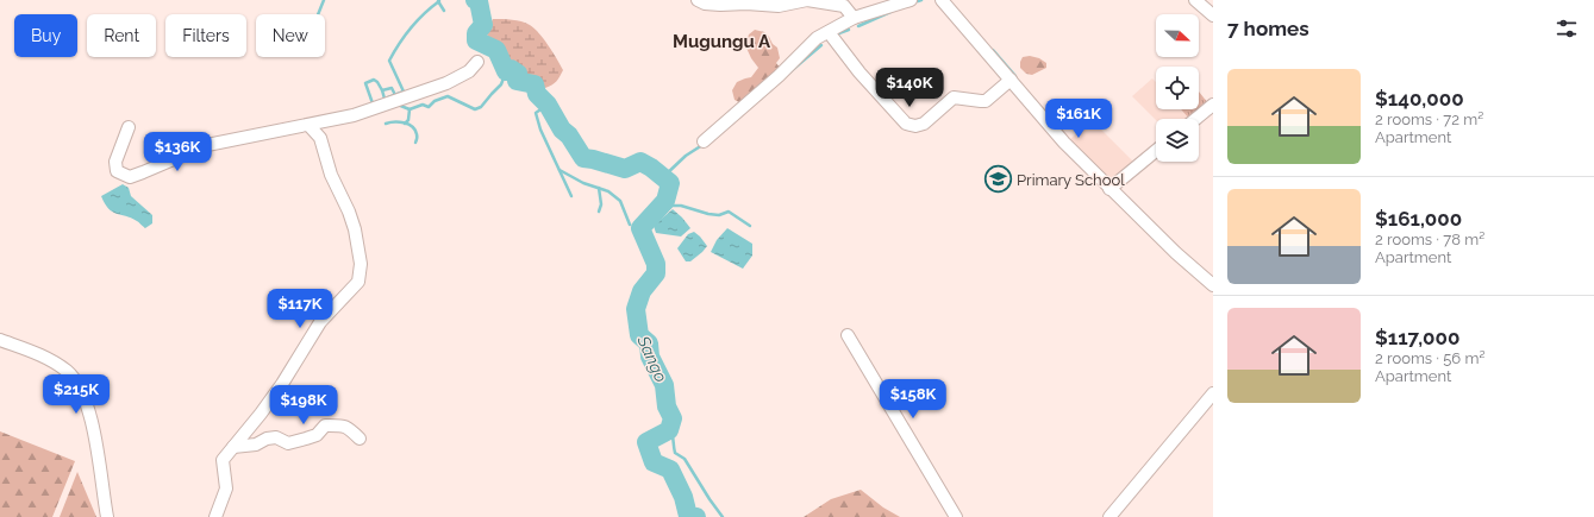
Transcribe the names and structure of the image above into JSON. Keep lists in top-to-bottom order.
{
  "districts": ["Mugungu A"],
  "water": ["Sango"],
  "places": {
    "school or university": ["Primary School"]
  },
  "north": "right",
  "page": {
    "heading": "7 homes",
    "chip": [
      "Buy",
      "Rent",
      "Filters",
      "New"
    ],
    "list": [
      {
        "name": "$140,000",
        "note": "2 rooms · 72 m² · Apartment"
      },
      {
        "name": "$161,000",
        "note": "2 rooms · 78 m² · Apartment"
      },
      {
        "name": "$117,000",
        "note": "2 rooms · 56 m² · Apartment"
      }
    ],
    "price": [
      "$140K",
      "$161K",
      "$136K",
      "$117K",
      "$215K",
      "$158K",
      "$198K"
    ]
  }
}
